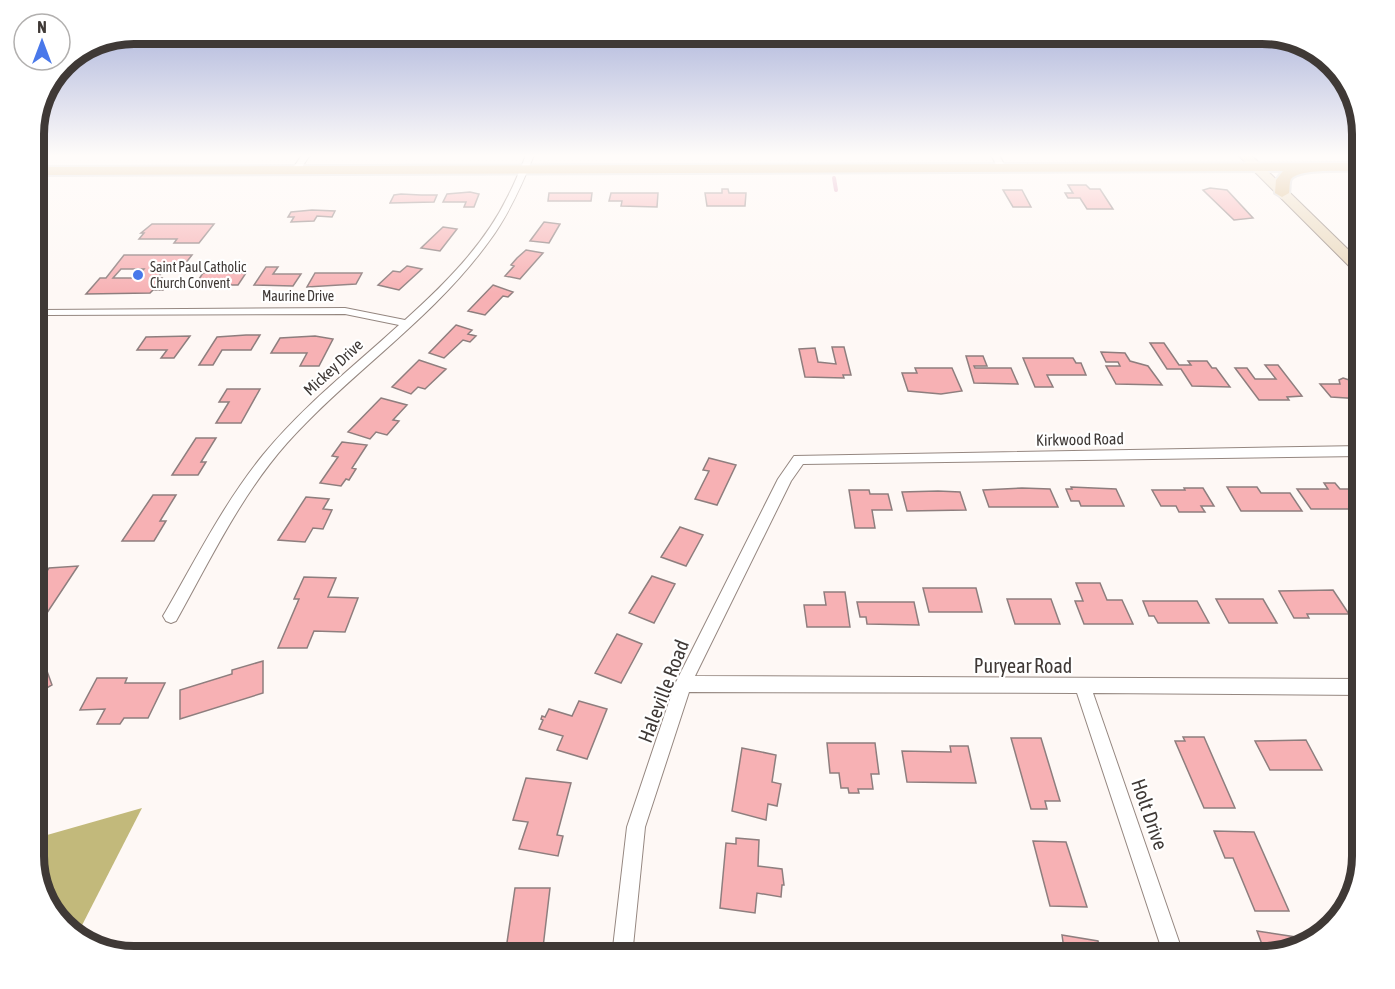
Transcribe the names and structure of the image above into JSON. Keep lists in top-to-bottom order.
{
  "streets": {
    "street": [
      "Maurine Drive",
      "Mickey Drive",
      "Kirkwood Road",
      "Puryear Road",
      "Haleville Road",
      "Holt Drive"
    ]
  },
  "crossings": [
    ["Maurine Drive", "Mickey Drive"],
    ["Kirkwood Road", "Haleville Road"],
    ["Puryear Road", "Haleville Road"],
    ["Puryear Road", "Holt Drive"]
  ],
  "places": ["Saint Paul Catholic Church Convent"],
  "north": "top"
}
